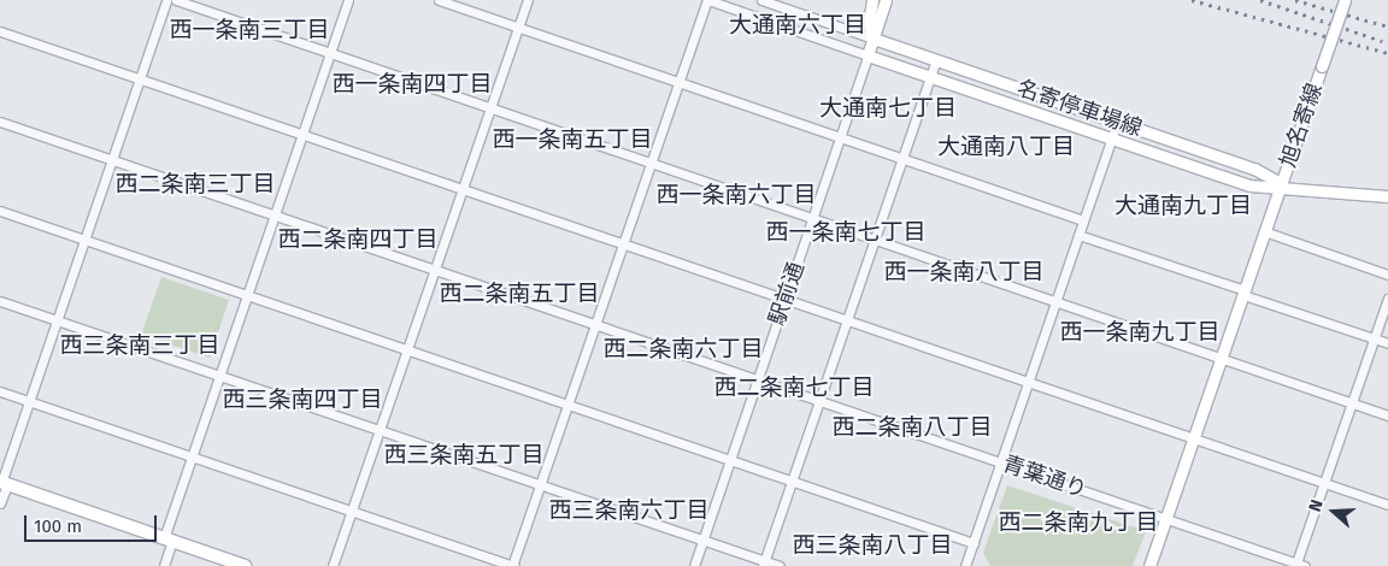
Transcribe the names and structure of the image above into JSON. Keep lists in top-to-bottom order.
{
  "streets": {
    "main road": ["名寄停車場線", "旭名寄線"],
    "street": ["駅前通", "青葉通り"]
  },
  "crossings": [
    ["名寄停車場線", "旭名寄線"],
    ["名寄停車場線", "駅前通"],
    ["駅前通", "青葉通り"]
  ],
  "districts": [
    "大通南六丁目",
    "西一条南三丁目",
    "西一条南四丁目",
    "大通南七丁目",
    "西一条南五丁目",
    "大通南八丁目",
    "西二条南三丁目",
    "西一条南六丁目",
    "大通南九丁目",
    "西一条南七丁目",
    "西二条南四丁目",
    "西一条南八丁目",
    "西二条南五丁目",
    "西一条南九丁目",
    "西三条南三丁目",
    "西二条南六丁目",
    "西二条南七丁目",
    "西三条南四丁目",
    "西二条南八丁目",
    "西三条南五丁目",
    "西三条南六丁目",
    "西二条南九丁目",
    "西三条南八丁目"
  ],
  "scale_bar": "100 m",
  "north": "left"
}
